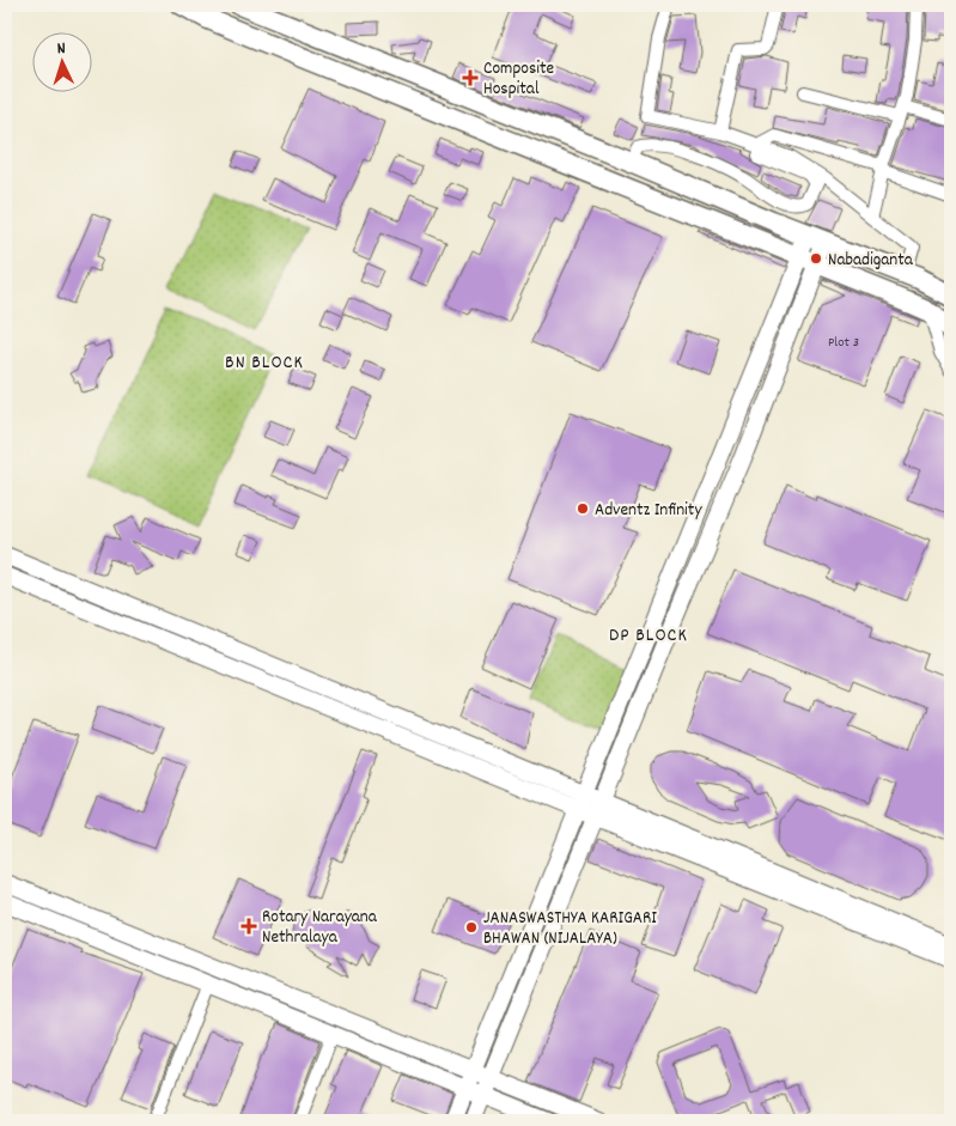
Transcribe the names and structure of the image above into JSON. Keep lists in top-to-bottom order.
{
  "districts": ["BN BLOCK", "DP BLOCK"],
  "places": {
    "health": ["Composite Hospital", "Rotary Narayana Nethralaya"],
    "other": ["Nabadiganta", "Adventz Infinity", "JANASWASTHYA KARIGARI BHAWAN (NIJALAYA)"]
  },
  "house_numbers": ["Plot 3"],
  "north": "top"
}
